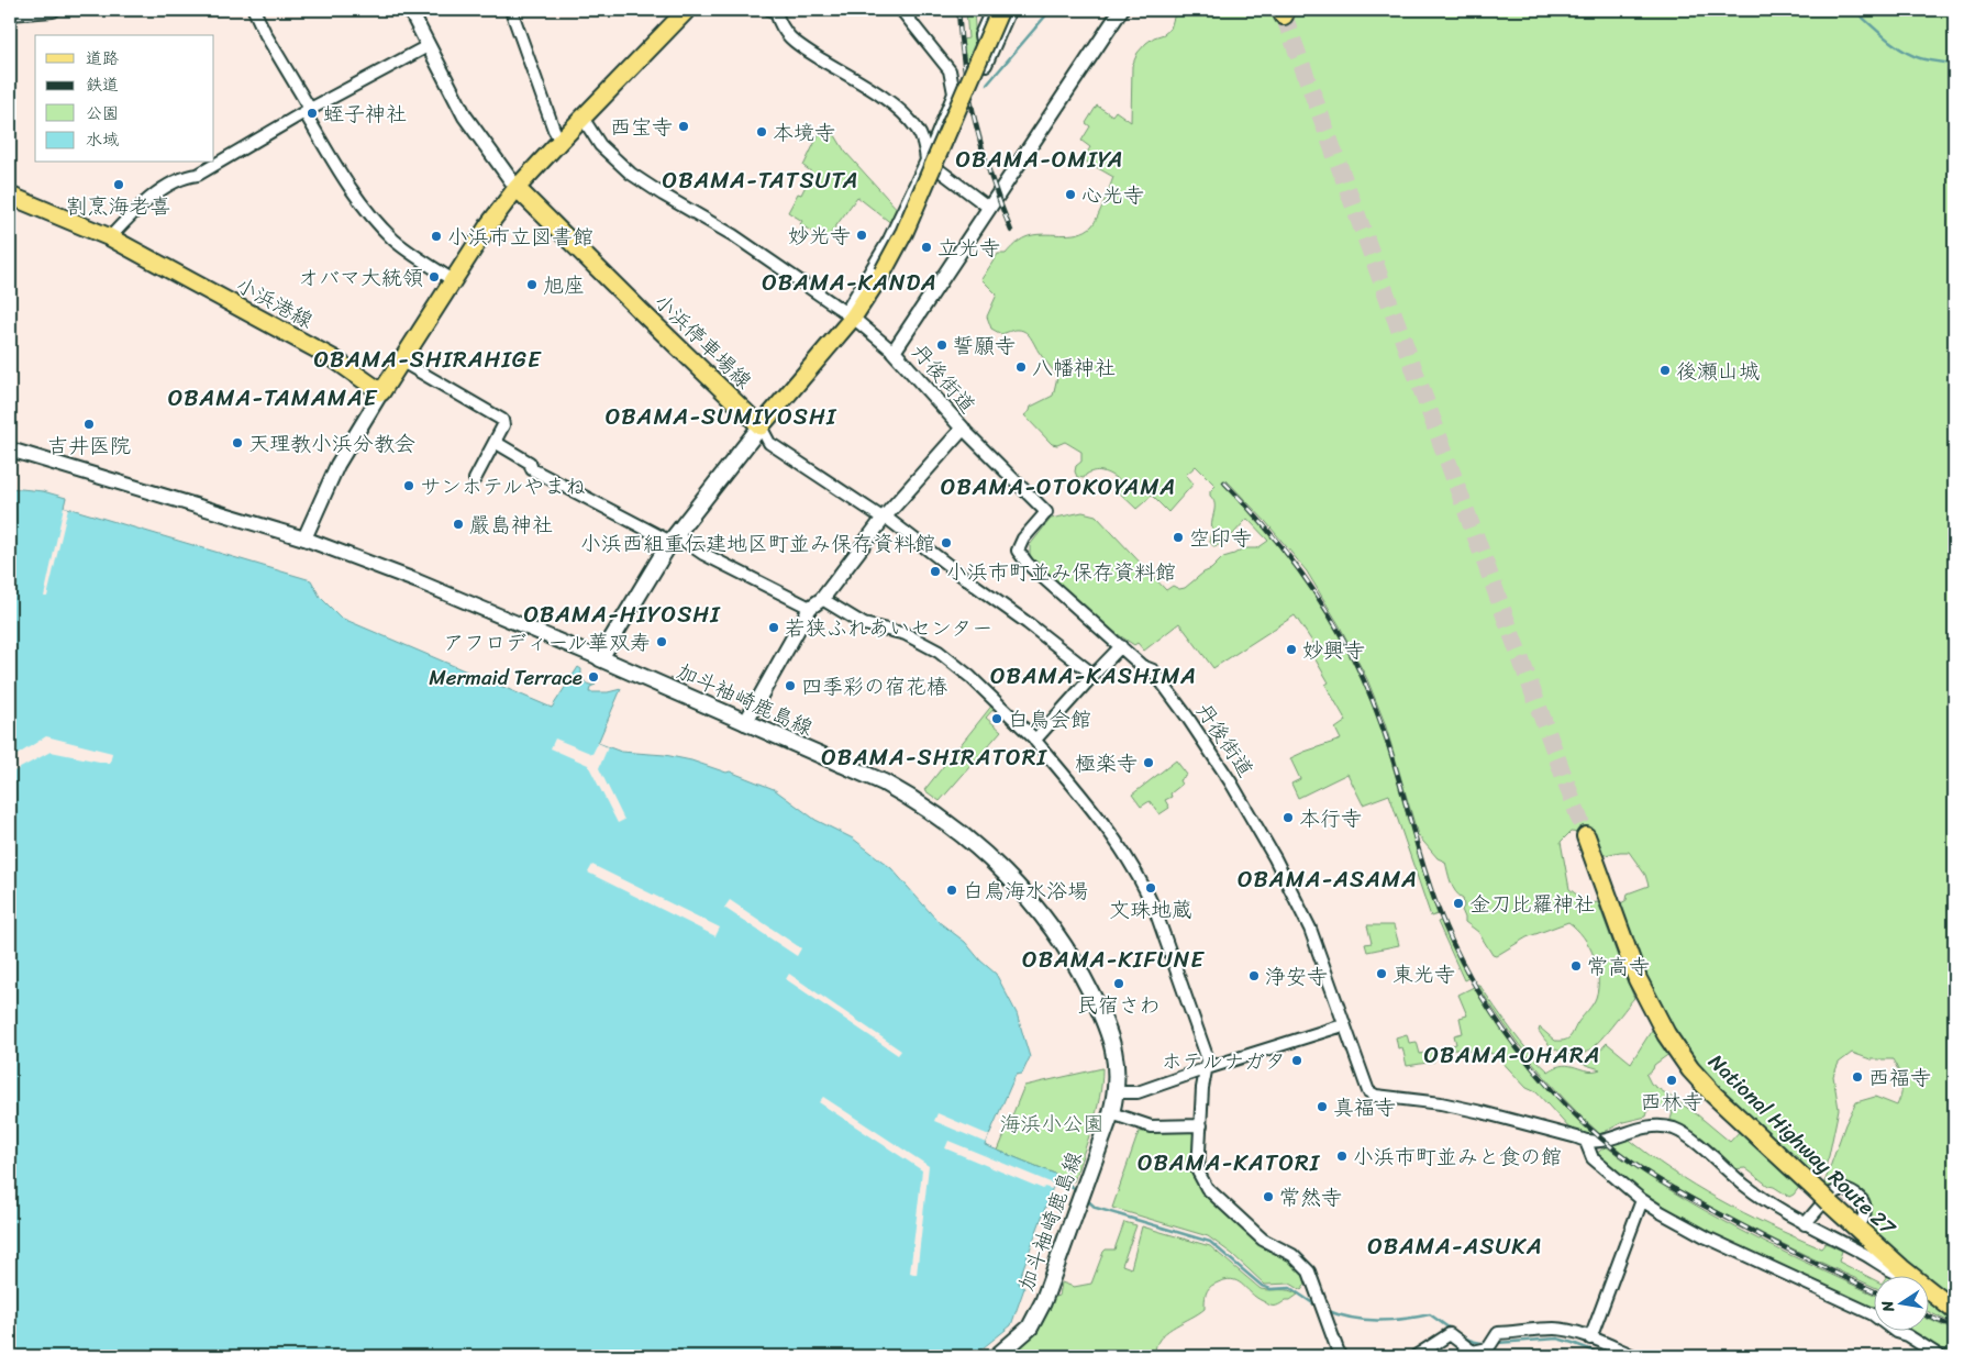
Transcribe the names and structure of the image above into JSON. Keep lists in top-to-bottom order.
{
  "streets": {
    "highway": ["National Highway Route 27"],
    "main road": ["小浜港線", "小浜停車場線", "加斗袖崎鹿島線"],
    "street": ["丹後街道"]
  },
  "districts": [
    "OBAMA-OMIYA",
    "OBAMA-TATSUTA",
    "OBAMA-KANDA",
    "OBAMA-SHIRAHIGE",
    "OBAMA-TAMAMAE",
    "OBAMA-SUMIYOSHI",
    "OBAMA-OTOKOYAMA",
    "OBAMA-HIYOSHI",
    "OBAMA-KASHIMA",
    "OBAMA-SHIRATORI",
    "OBAMA-ASAMA",
    "OBAMA-KIFUNE",
    "OBAMA-OHARA",
    "OBAMA-KATORI",
    "OBAMA-ASUKA"
  ],
  "parks": ["海浜小公園"],
  "places": [
    "蛭子神社",
    "西宝寺",
    "本境寺",
    "割烹海老喜",
    "心光寺",
    "妙光寺",
    "小浜市立図書館",
    "立光寺",
    "オバマ大統領",
    "旭座",
    "誓願寺",
    "八幡神社",
    "後瀬山城",
    "吉井医院",
    "天理教小浜分教会",
    "サンホテルやまね",
    "嚴島神社",
    "空印寺",
    "小浜西組重伝建地区町並み保存資料館",
    "小浜市町並み保存資料館",
    "若狭ふれあいセンター",
    "アフロディール華双寿",
    "妙興寺",
    "Mermaid Terrace",
    "四季彩の宿花椿",
    "白鳥会館",
    "極楽寺",
    "本行寺",
    "文珠地蔵",
    "白鳥海水浴場",
    "金刀比羅神社",
    "常高寺",
    "東光寺",
    "浄安寺",
    "民宿さわ",
    "ホテルナガタ",
    "西福寺",
    "西林寺",
    "真福寺",
    "小浜市町並みと食の館",
    "常然寺"
  ],
  "legend": [
    "道路",
    "鉄道",
    "公園",
    "水域"
  ],
  "north": "left"
}
